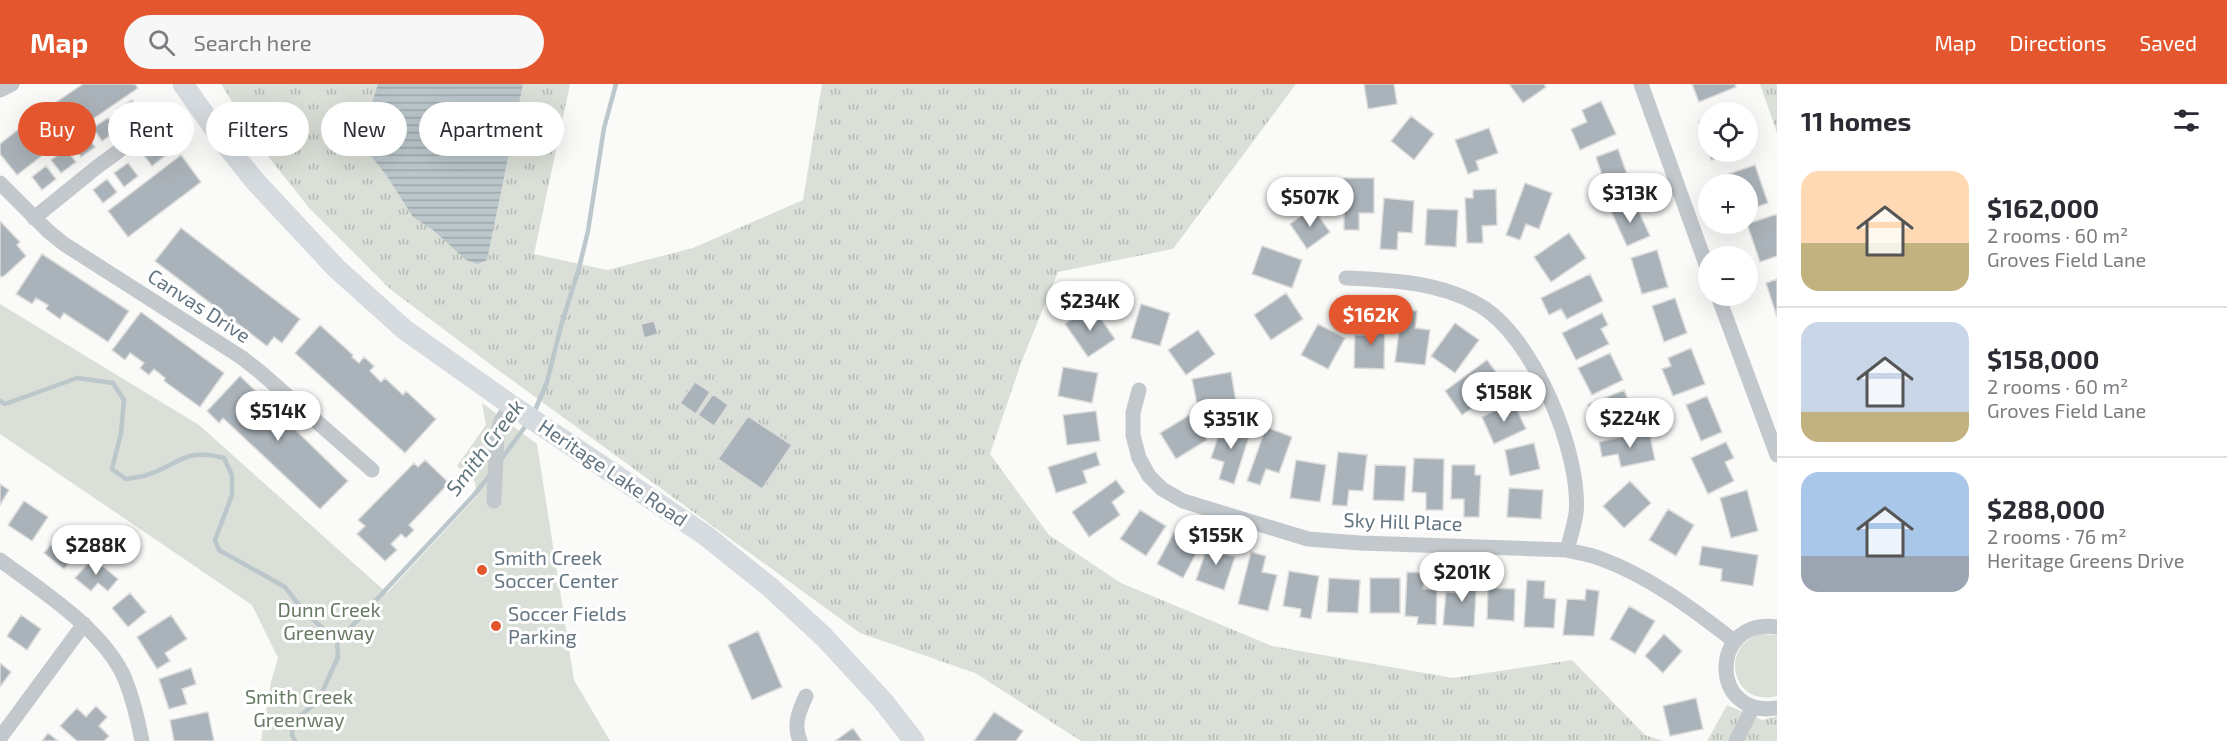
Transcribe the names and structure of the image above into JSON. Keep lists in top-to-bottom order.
{
  "streets": {
    "main road": ["Heritage Lake Road"],
    "street": ["Canvas Drive", "Sky Hill Place"]
  },
  "water": ["Smith Creek"],
  "parks": ["Dunn Creek Greenway", "Smith Creek Greenway"],
  "places": ["Smith Creek Soccer Center", "Soccer Fields Parking"],
  "page": {
    "header": "Map",
    "search": "Search here",
    "nav": ["Map", "Directions", "Saved"],
    "heading": "11 homes",
    "map_buttons": ["+", "−"],
    "chip": [
      "Buy",
      "Rent",
      "Filters",
      "New",
      "Apartment"
    ],
    "list": [
      {
        "name": "$162,000",
        "note": "2 rooms · 60 m² · Groves Field Lane"
      },
      {
        "name": "$158,000",
        "note": "2 rooms · 60 m² · Groves Field Lane"
      },
      {
        "name": "$288,000",
        "note": "2 rooms · 76 m² · Heritage Greens Drive"
      }
    ],
    "price": [
      "$313K",
      "$507K",
      "$234K",
      "$162K",
      "$158K",
      "$514K",
      "$224K",
      "$351K",
      "$155K",
      "$288K",
      "$201K"
    ]
  }
}
